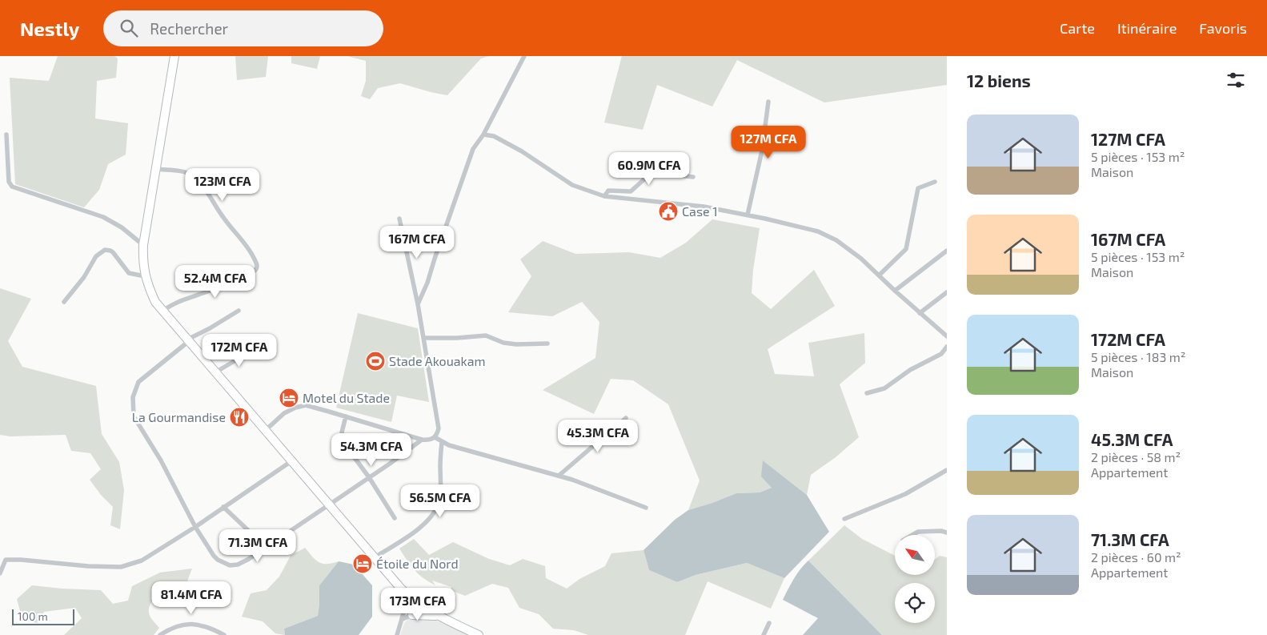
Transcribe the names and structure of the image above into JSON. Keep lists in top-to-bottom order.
{
  "places": {
    "public building": ["Case 1"],
    "sports": ["Stade Akouakam"],
    "hotel": ["Motel du Stade", "Étoile du Nord"],
    "restaurant": ["La Gourmandise"]
  },
  "scale_bar": "100 m",
  "north": "top left",
  "page": {
    "header": "Nestly",
    "search": "Rechercher",
    "nav": ["Carte", "Itinéraire", "Favoris"],
    "heading": "12 biens",
    "list": [
      {
        "name": "127M CFA",
        "note": "5 pièces · 153 m² · Maison"
      },
      {
        "name": "167M CFA",
        "note": "5 pièces · 153 m² · Maison"
      },
      {
        "name": "172M CFA",
        "note": "5 pièces · 183 m² · Maison"
      },
      {
        "name": "45.3M CFA",
        "note": "2 pièces · 58 m² · Appartement"
      },
      {
        "name": "71.3M CFA",
        "note": "2 pièces · 60 m² · Appartement"
      }
    ],
    "price": [
      "127M CFA",
      "60.9M CFA",
      "123M CFA",
      "167M CFA",
      "52.4M CFA",
      "172M CFA",
      "45.3M CFA",
      "54.3M CFA",
      "56.5M CFA",
      "71.3M CFA",
      "81.4M CFA",
      "173M CFA"
    ],
    "scale": "100 m"
  }
}
